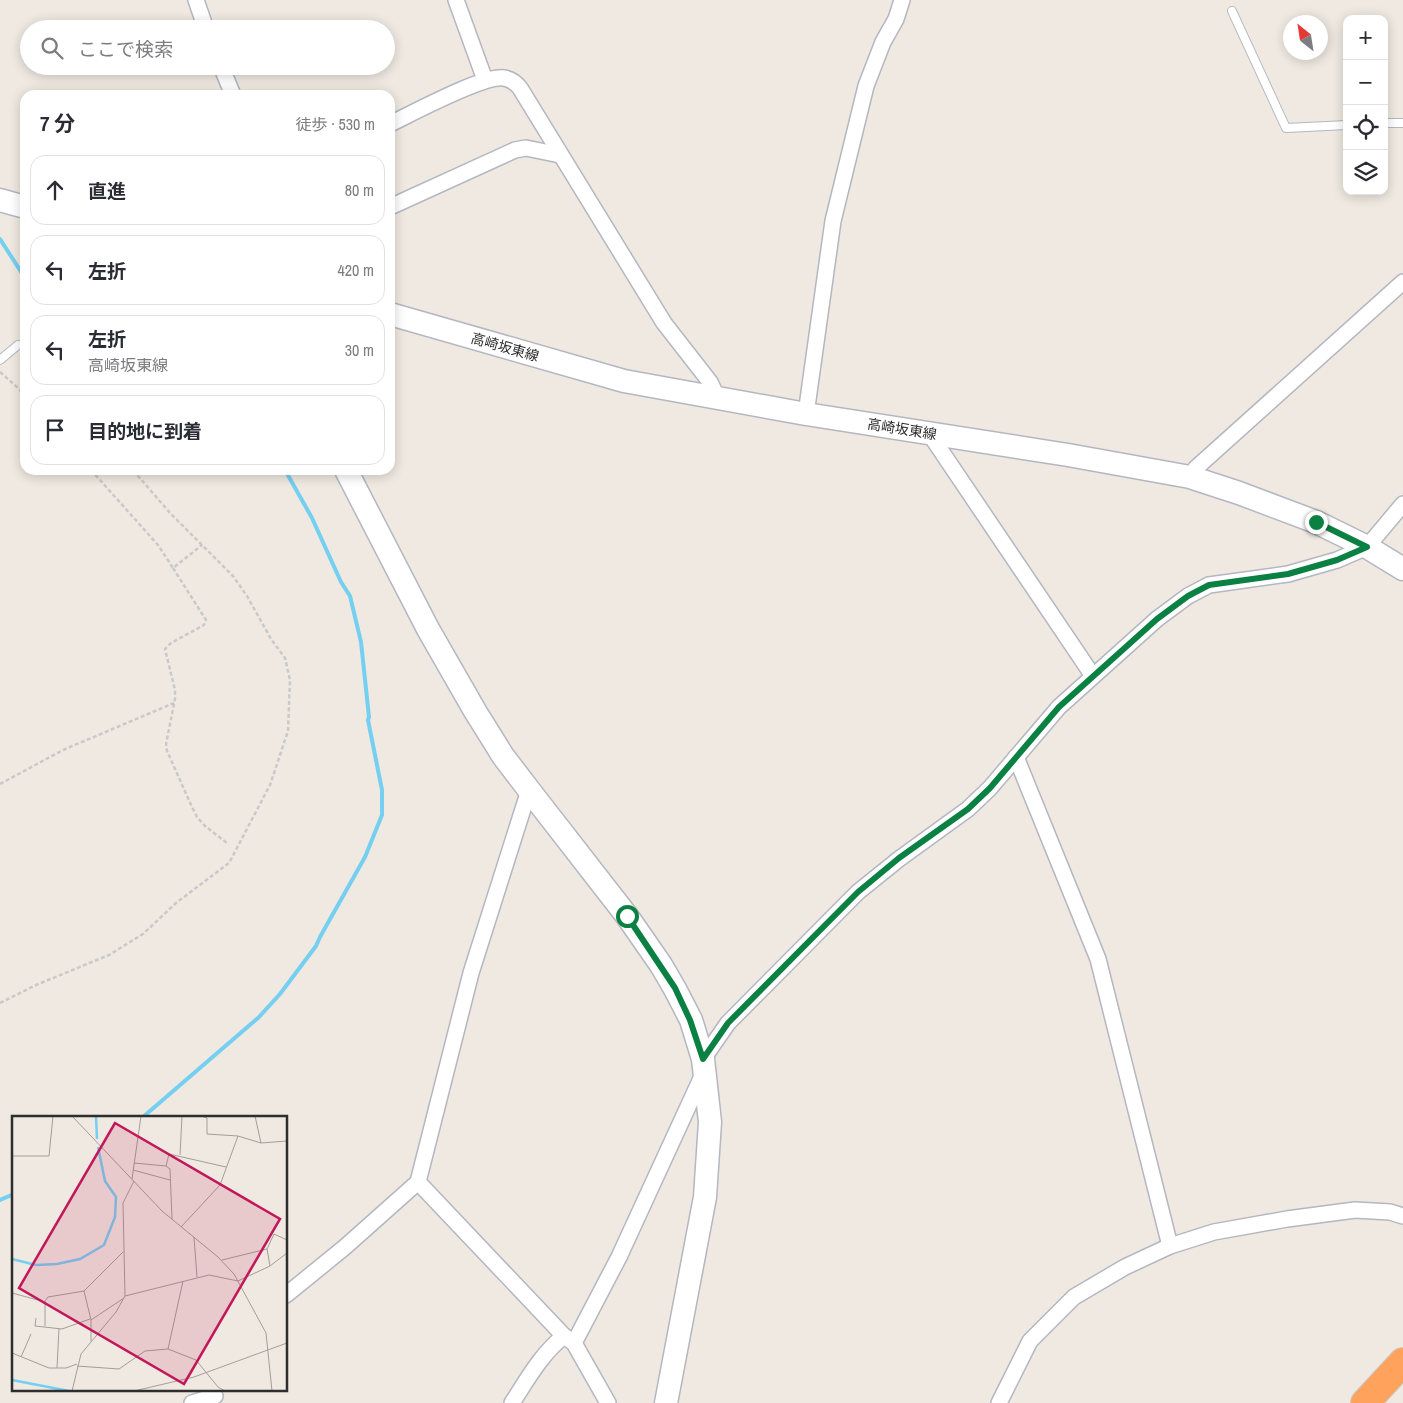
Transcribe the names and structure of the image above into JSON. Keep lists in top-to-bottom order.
{
  "streets": {
    "main road": ["高崎坂東線"]
  },
  "north": "top left",
  "page": {
    "map_buttons": ["+", "−"],
    "search": "ここで検索",
    "heading": ["7 分", "徒歩 · 530 m"],
    "list": [
      ["直進", "80 m"],
      ["左折", "420 m"],
      ["左折", "高崎坂東線", "30 m"],
      "目的地に到着"
    ]
  }
}
